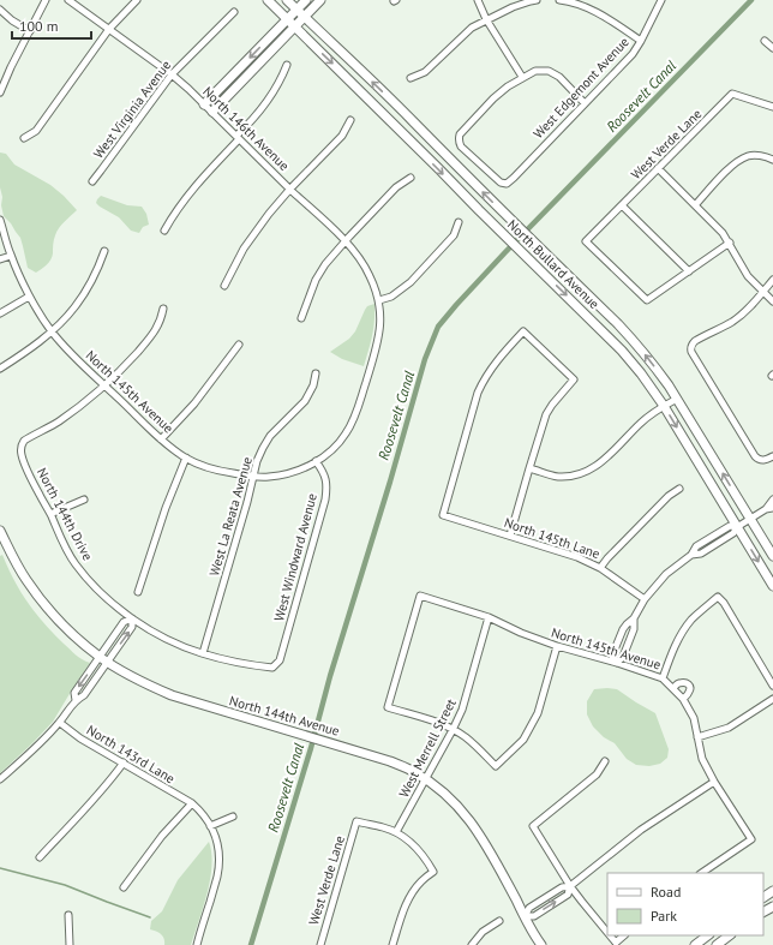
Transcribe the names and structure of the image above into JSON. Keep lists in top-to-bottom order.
{
  "streets": {
    "main road": ["North Bullard Avenue", "North 144th Avenue"],
    "street": [
      "West Edgemont Avenue",
      "West Virginia Avenue",
      "North 146th Avenue",
      "West Verde Lane",
      "North 145th Avenue",
      "North 144th Drive",
      "West La Reata Avenue",
      "North 145th Lane",
      "West Windward Avenue",
      "West Merrell Street",
      "North 143rd Lane"
    ]
  },
  "crossings": [
    ["West Virginia Avenue", "North 146th Avenue"],
    ["West Verde Lane", "West Merrell Street"],
    ["North 145th Avenue", "North 144th Drive"],
    ["North 145th Avenue", "West La Reata Avenue"],
    ["North 145th Avenue", "West Windward Avenue"],
    ["North 145th Avenue", "West Merrell Street"],
    ["North 144th Drive", "West La Reata Avenue"],
    ["North 144th Drive", "West Windward Avenue"],
    ["North 144th Avenue", "West Merrell Street"]
  ],
  "water": ["Roosevelt Canal"],
  "legend": ["Road", "Park"],
  "scale_bar": "100 m"
}
